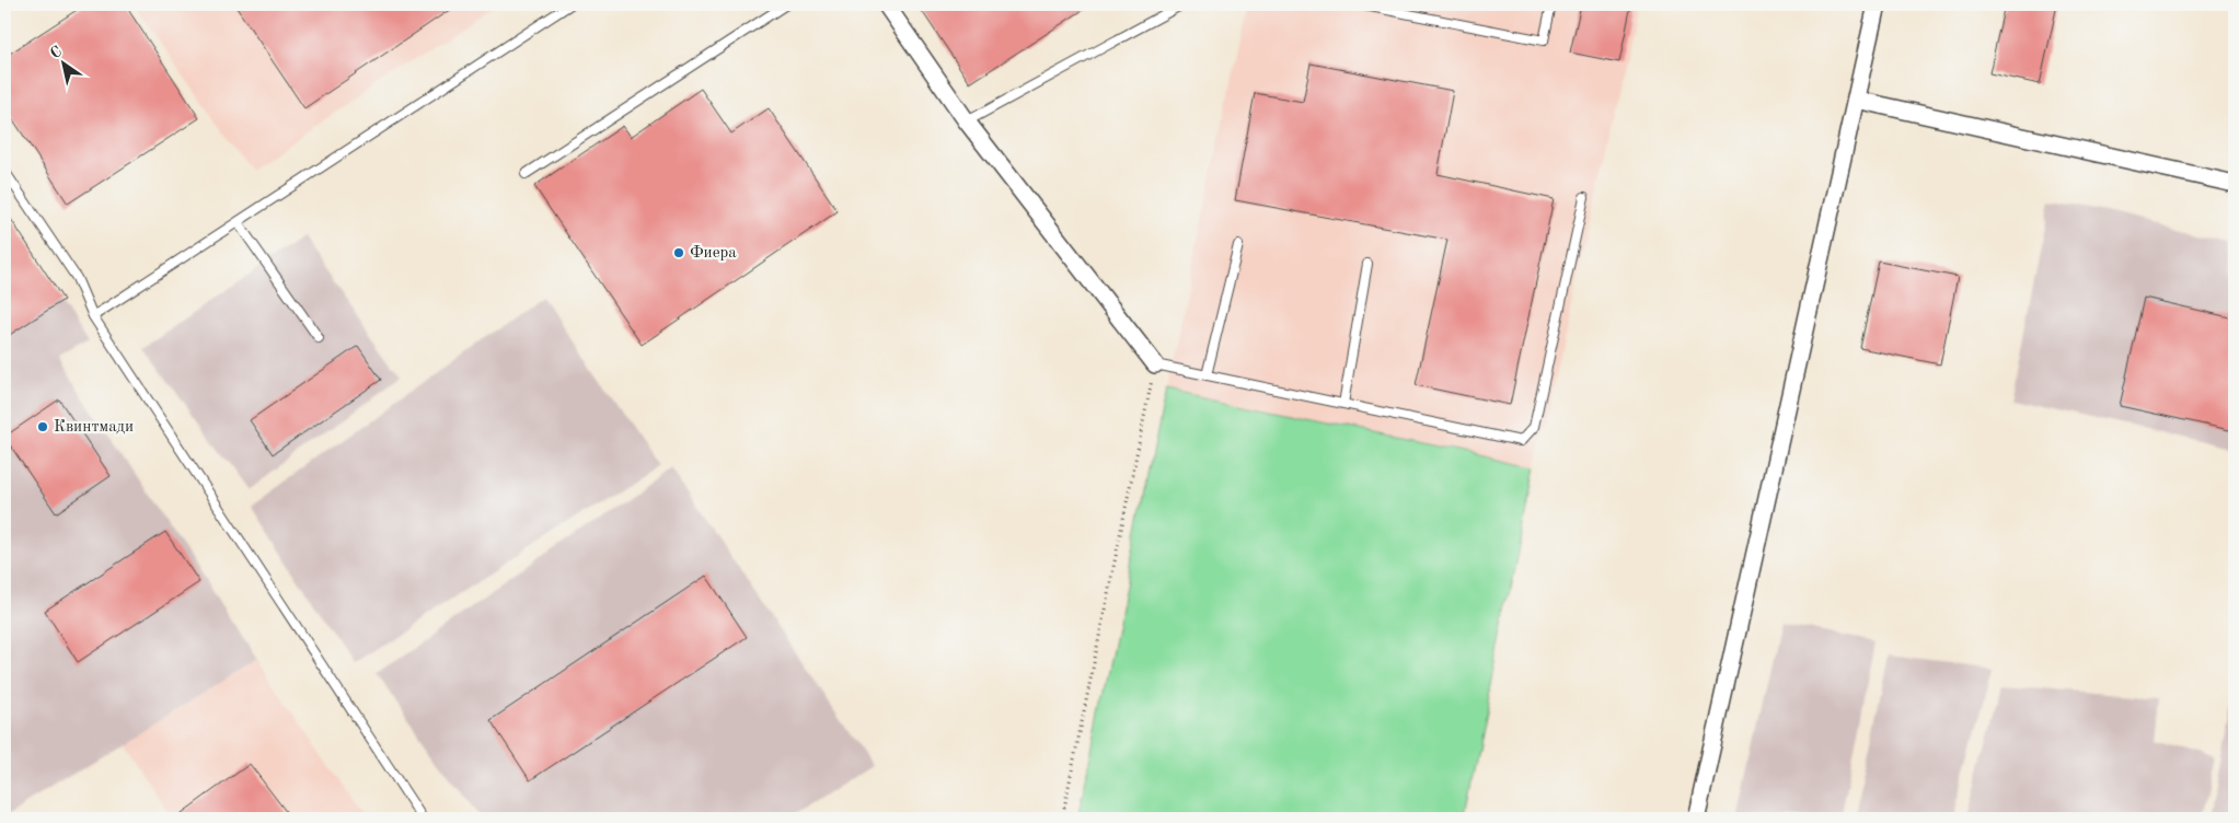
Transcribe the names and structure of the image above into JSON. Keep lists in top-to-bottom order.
{
  "places": ["Фиера", "Квинтмади"],
  "north": "top left"
}
